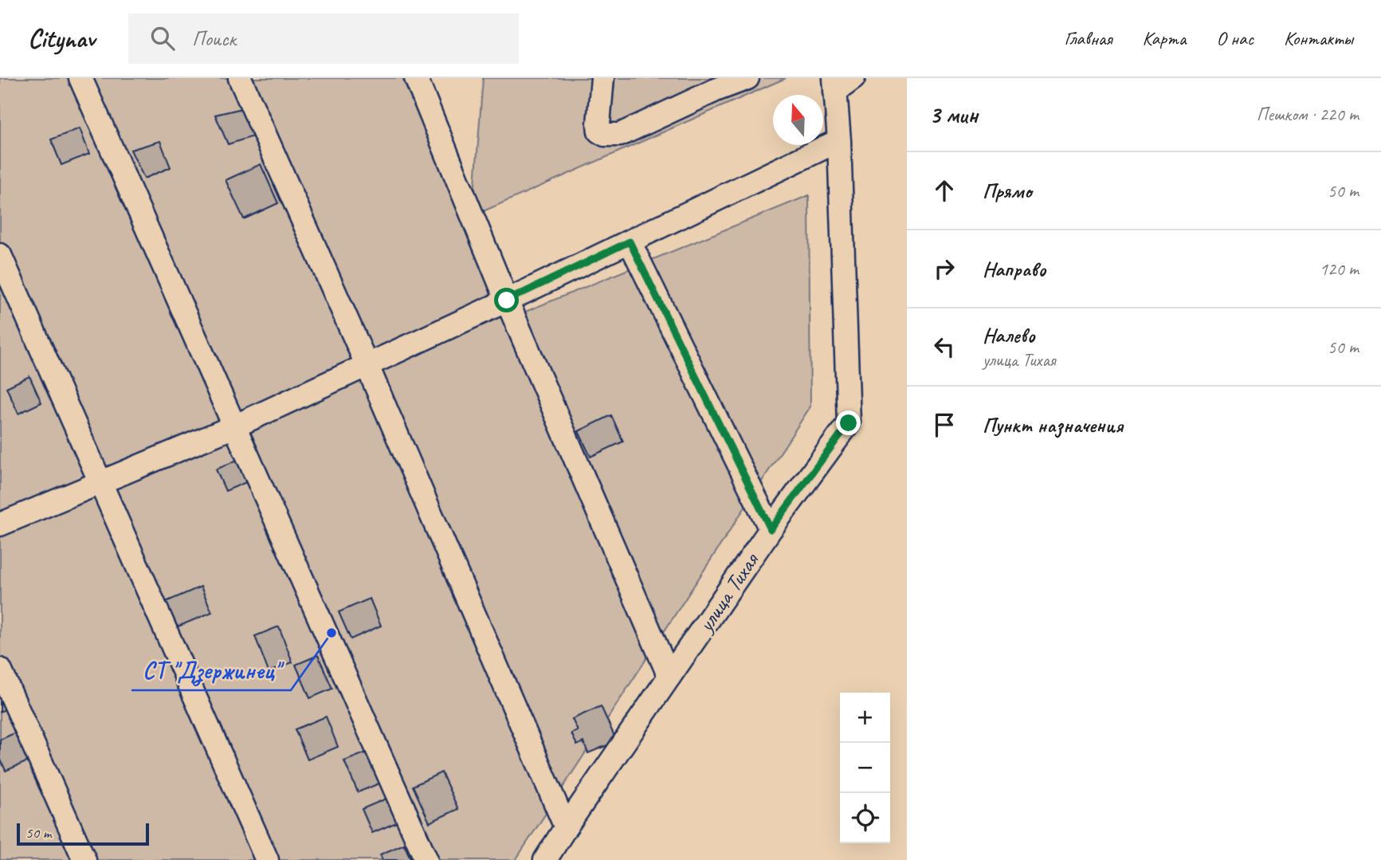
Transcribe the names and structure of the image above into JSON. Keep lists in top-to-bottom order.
{
  "streets": {
    "street": ["улица Тихая"]
  },
  "places": ["СТ \"Дзержинец\""],
  "scale_bar": "50 m",
  "north": "top",
  "page": {
    "header": "Citynav",
    "search": "Поиск",
    "nav": [
      "Главная",
      "Карта",
      "О нас",
      "Контакты"
    ],
    "heading": ["3 мин", "Пешком · 220 m"],
    "list": [
      ["Прямо", "50 m"],
      ["Направо", "120 m"],
      ["Налево", "улица Тихая", "50 m"],
      "Пункт назначения"
    ],
    "map_buttons": ["+", "−"],
    "scale": "50 m"
  }
}
